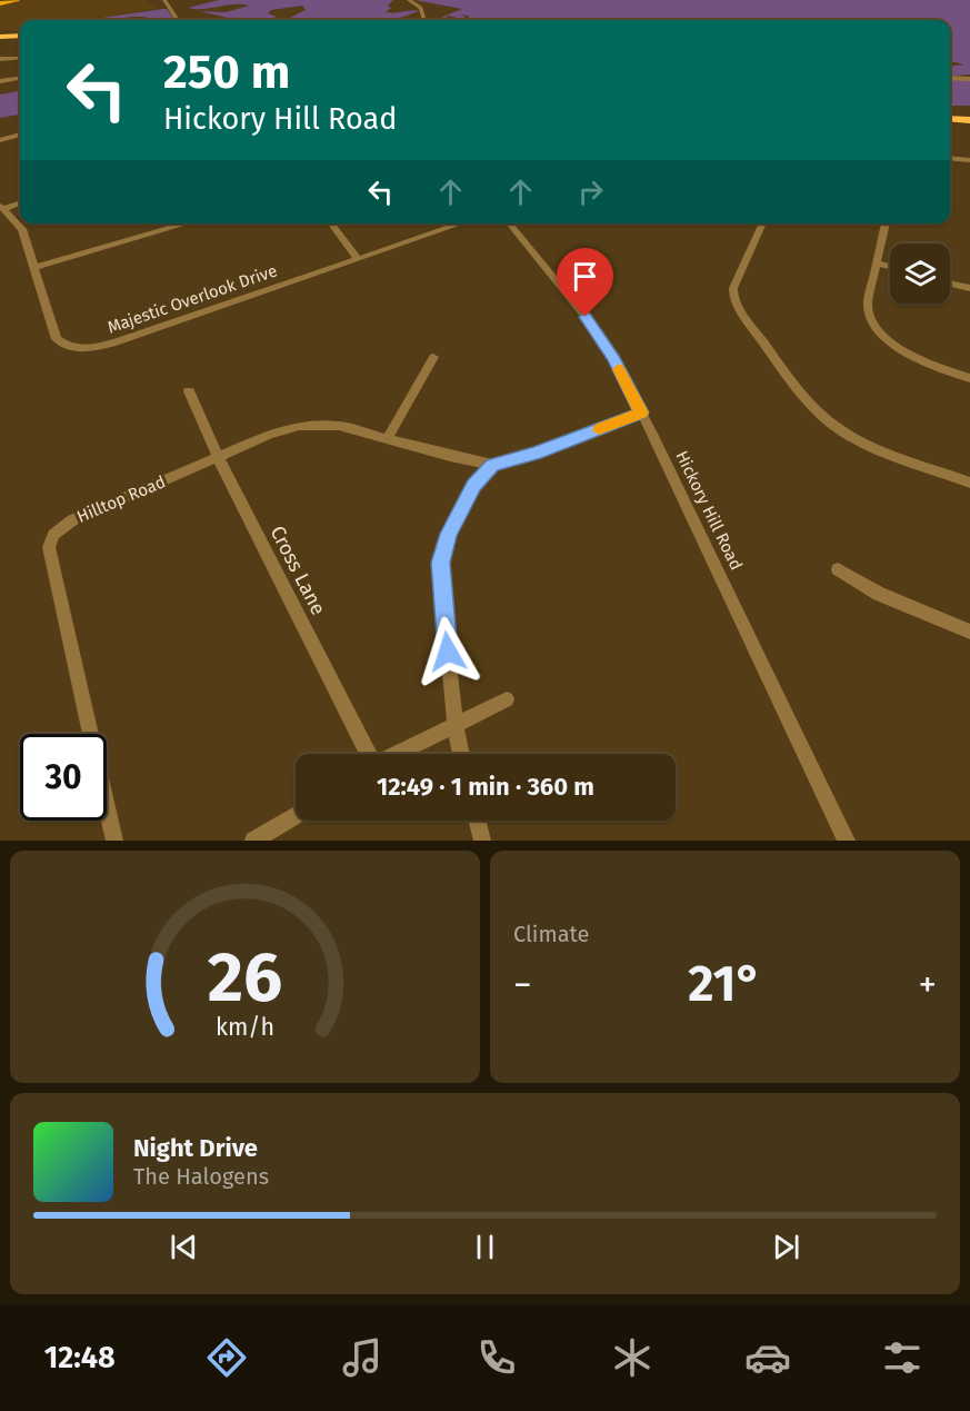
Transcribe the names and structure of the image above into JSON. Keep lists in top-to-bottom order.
{
  "streets": {
    "street": [
      "Majestic Overlook Drive",
      "Hilltop Road",
      "Hickory Hill Road",
      "Cross Lane"
    ]
  },
  "crossings": [
    ["Hilltop Road", "Cross Lane"]
  ],
  "page": {
    "turn": ["250 m", "Hickory Hill Road"],
    "limit": "30",
    "trip": "12:49 · 1 min · 360 m",
    "tile": "Climate",
    "heat": ["−", "21°", "+"],
    "song": ["Night Drive", "The Halogens"],
    "tabs": "12:48",
    "gauge": ["26", "km/h"]
  }
}
